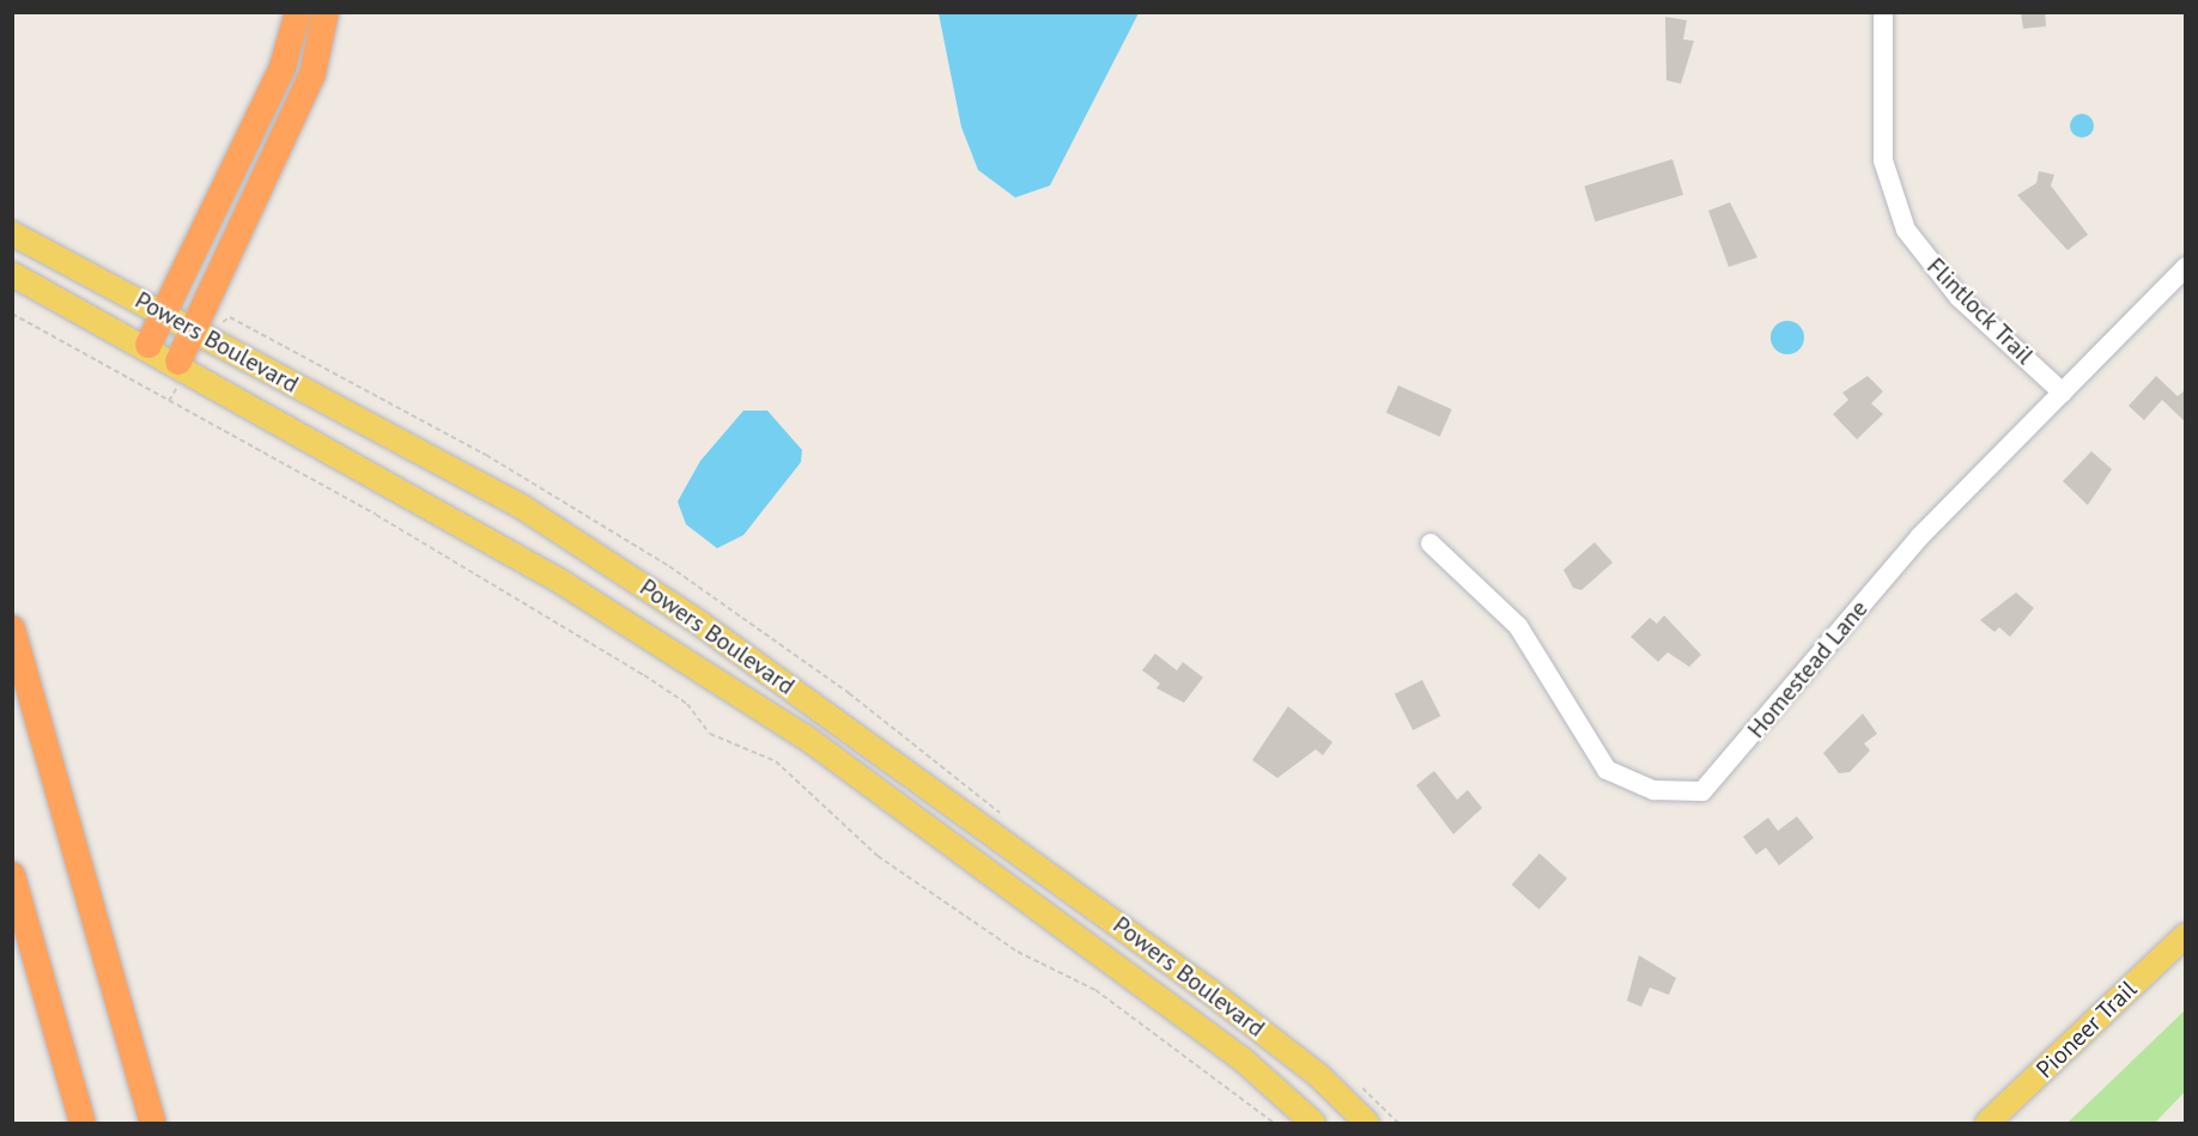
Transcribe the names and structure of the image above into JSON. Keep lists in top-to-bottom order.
{
  "streets": {
    "main road": ["Powers Boulevard", "Pioneer Trail"],
    "street": ["Flintlock Trail", "Homestead Lane"]
  },
  "crossings": [
    ["Flintlock Trail", "Homestead Lane"]
  ]
}
